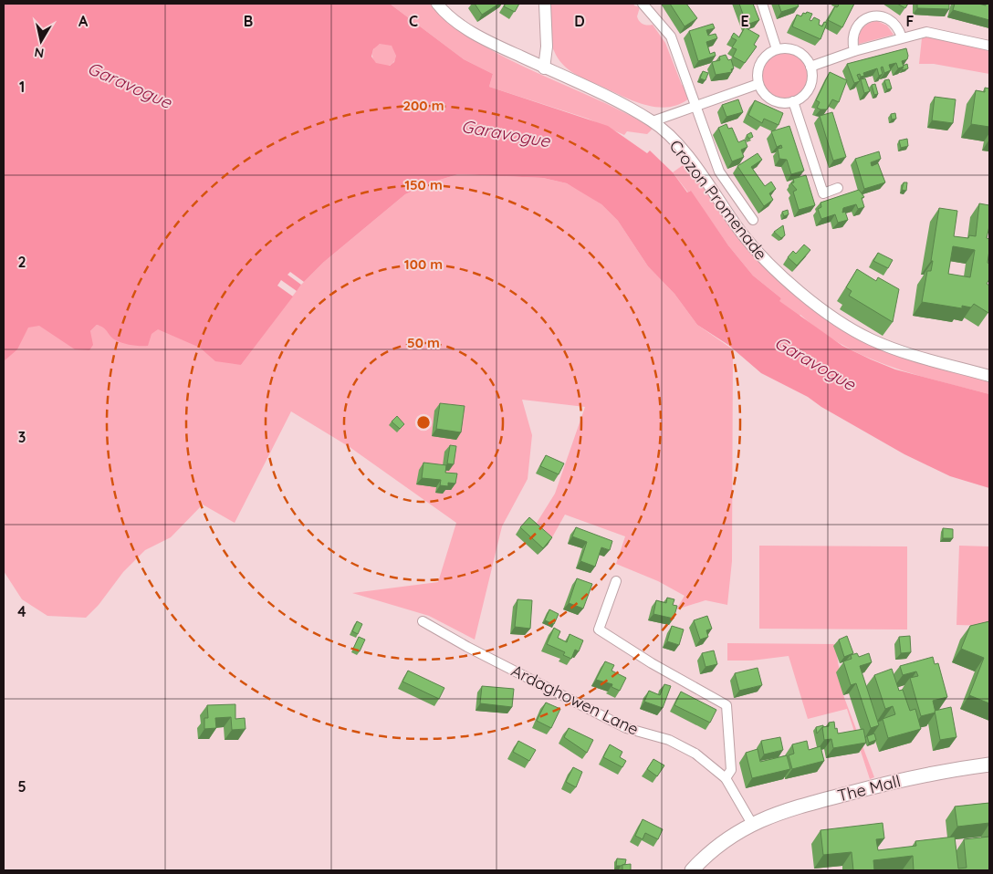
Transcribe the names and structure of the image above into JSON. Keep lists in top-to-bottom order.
{
  "streets": {
    "main road": ["The Mall"],
    "street": ["Crozon Promenade", "Ardaghowen Lane"]
  },
  "crossings": [
    ["Ardaghowen Lane", "The Mall"]
  ],
  "water": ["Garavogue"],
  "north": "bottom",
  "grid": {
    "columns": [
      "A",
      "B",
      "C",
      "D",
      "E",
      "F"
    ],
    "rows": [
      "1",
      "2",
      "3",
      "4",
      "5"
    ]
  },
  "rings": [
    "200 m",
    "150 m",
    "100 m",
    "50 m"
  ]
}
